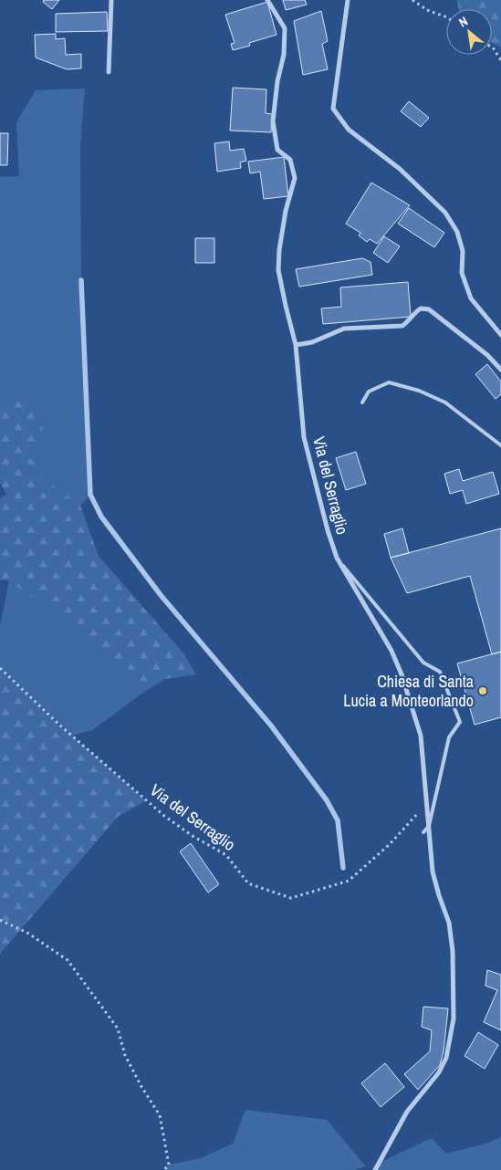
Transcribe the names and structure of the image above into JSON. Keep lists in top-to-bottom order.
{
  "streets": {
    "street": ["Via del Serraglio"]
  },
  "places": ["Chiesa di Santa Lucia a Monteorlando"],
  "north": "top left"
}
